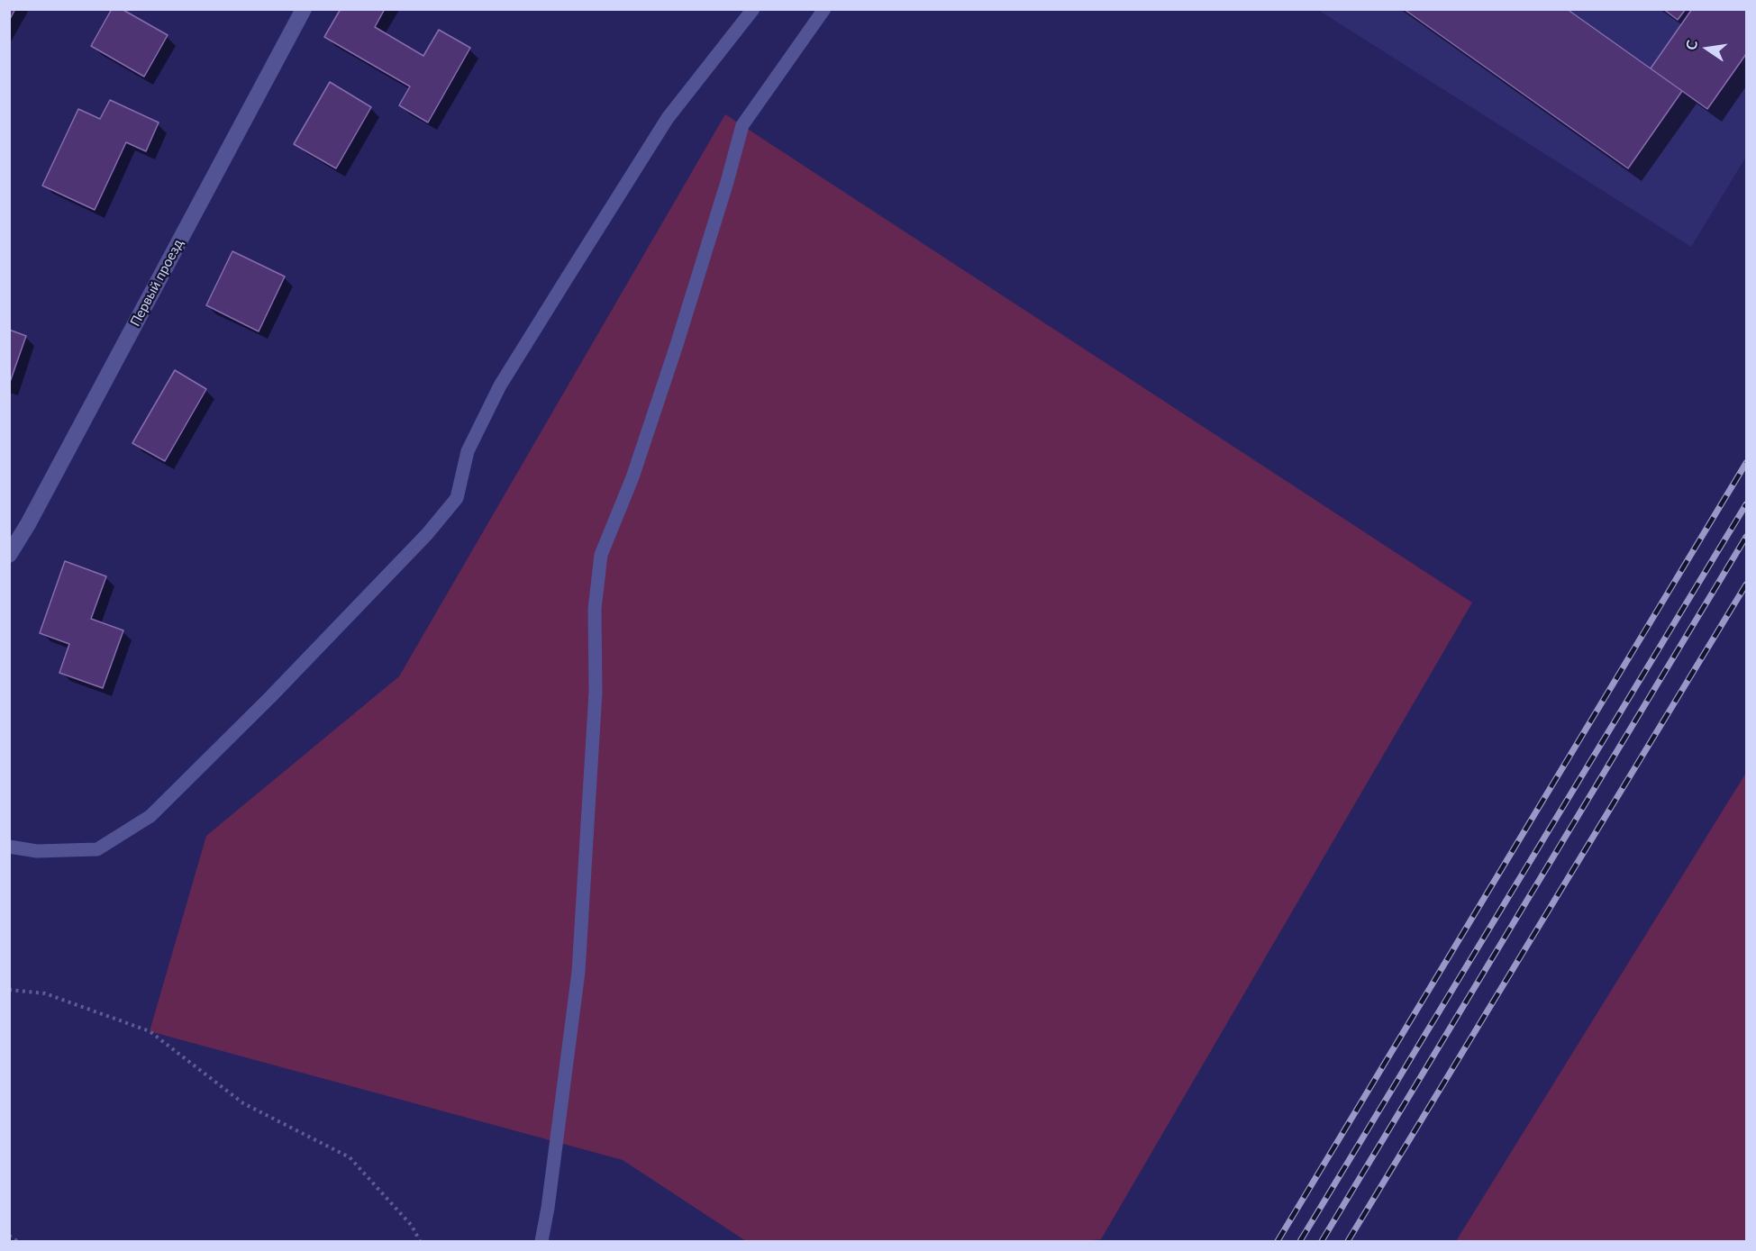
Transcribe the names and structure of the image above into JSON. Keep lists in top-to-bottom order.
{
  "streets": {
    "street": ["Первый проезд"]
  },
  "north": "left"
}
